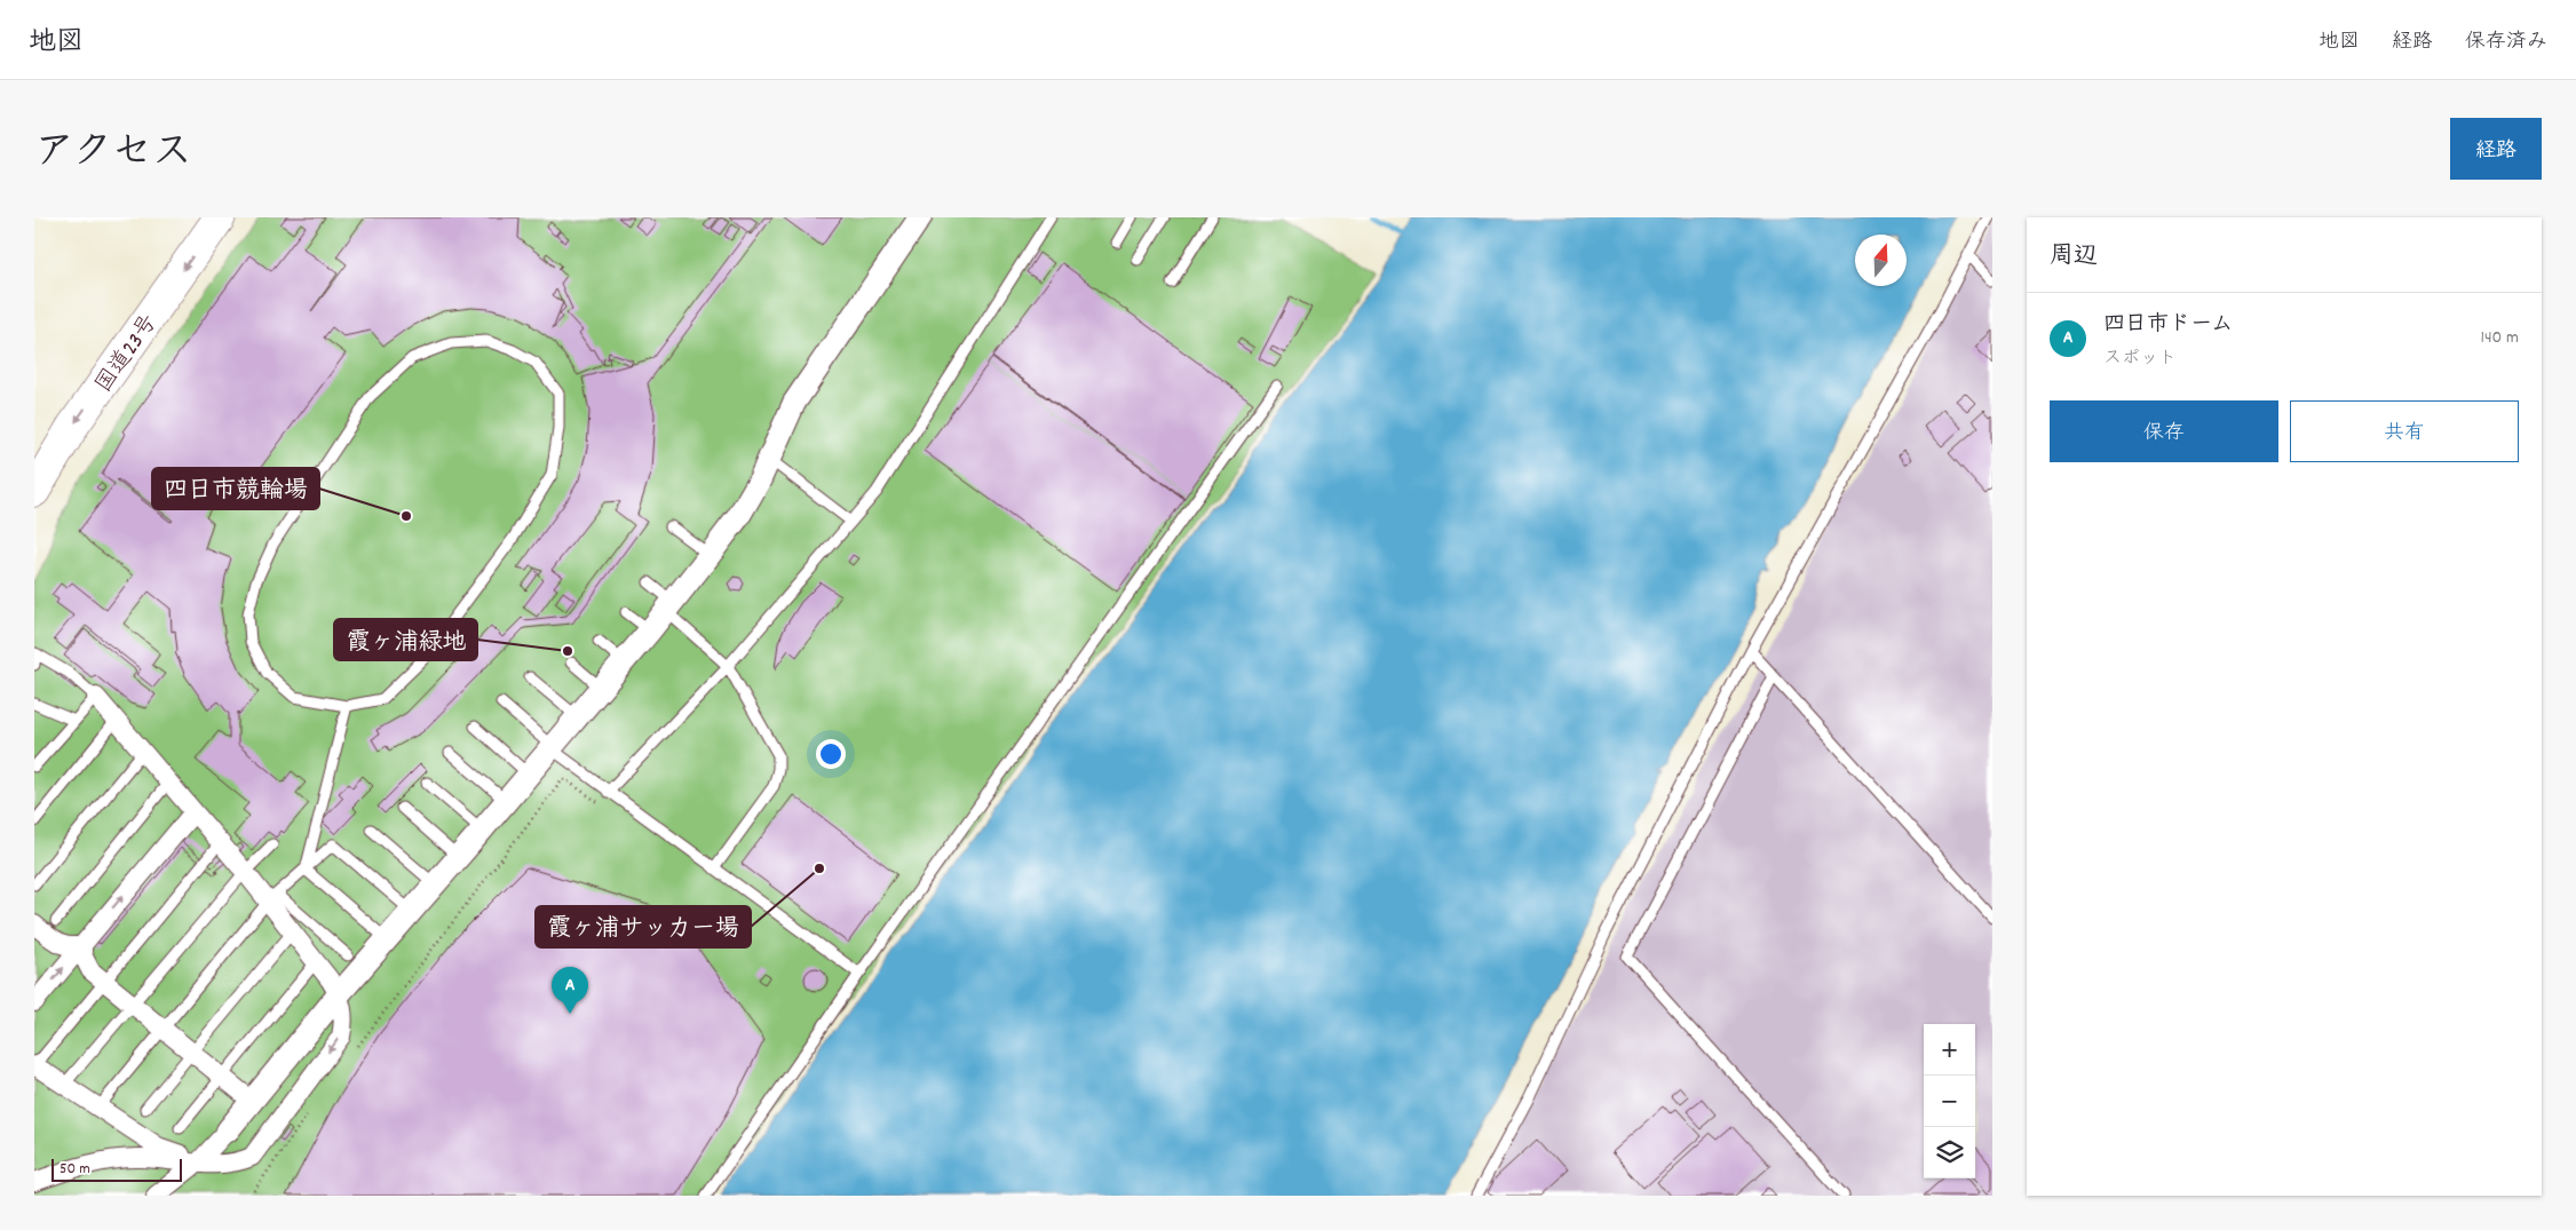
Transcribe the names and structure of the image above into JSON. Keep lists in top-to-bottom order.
{
  "streets": {
    "highway": ["国道23号"]
  },
  "places": ["四日市競輪場", "霞ヶ浦緑地", "霞ヶ浦サッカー場"],
  "scale_bar": "50 m",
  "north": "top",
  "page": {
    "header": "地図",
    "nav": ["地図", "経路", "保存済み"],
    "title": "アクセス",
    "buttons": [
      "経路",
      ["保存", "共有"]
    ],
    "heading": "周辺",
    "list": [
      {
        "mark": "A",
        "name": "四日市ドーム",
        "note": "スポット",
        "value": "140 m"
      }
    ],
    "pins": "A",
    "map_buttons": ["+", "−"],
    "scale": "50 m"
  }
}
